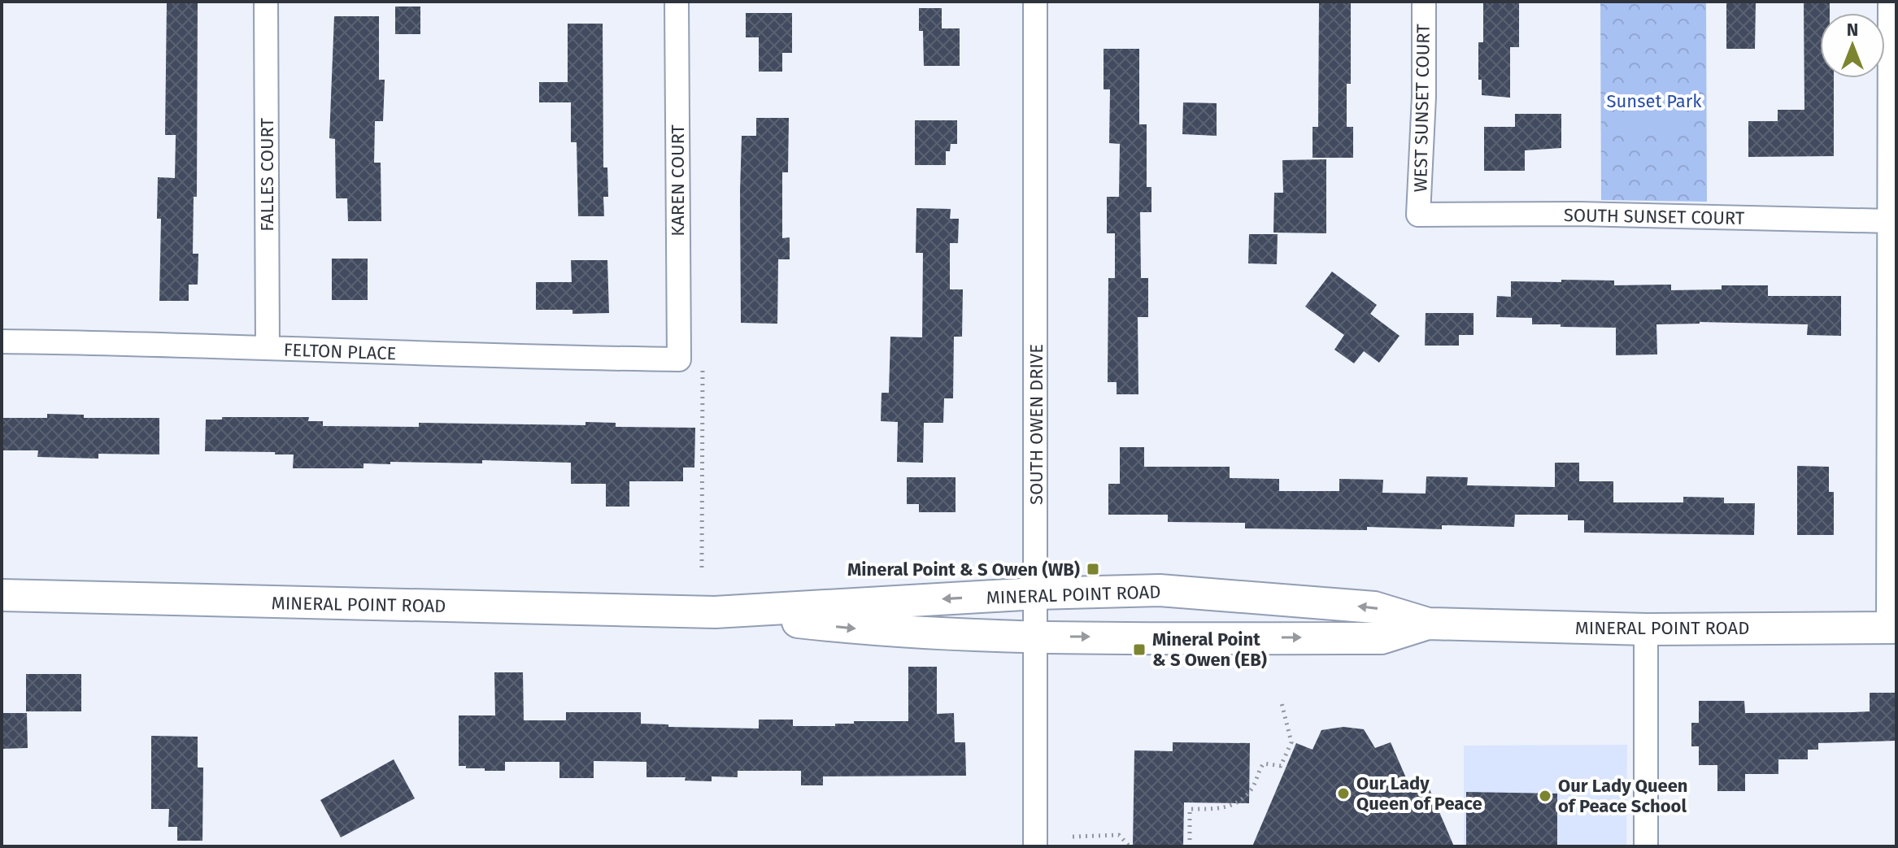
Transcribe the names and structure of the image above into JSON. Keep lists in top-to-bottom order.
{
  "streets": {
    "main road": ["MINERAL POINT ROAD"],
    "street": [
      "WEST SUNSET COURT",
      "FALLES COURT",
      "KAREN COURT",
      "SOUTH SUNSET COURT",
      "FELTON PLACE",
      "SOUTH OWEN DRIVE"
    ]
  },
  "crossings": [
    ["WEST SUNSET COURT", "SOUTH SUNSET COURT"],
    ["FALLES COURT", "FELTON PLACE"],
    ["KAREN COURT", "FELTON PLACE"],
    ["SOUTH OWEN DRIVE", "MINERAL POINT ROAD"]
  ],
  "parks": ["Sunset Park"],
  "places": {
    "transit": ["Mineral Point & S Owen (WB)", "Mineral Point & S Owen (EB)"],
    "other": ["Our Lady Queen of Peace", "Our Lady Queen of Peace School"]
  },
  "north": "top"
}
